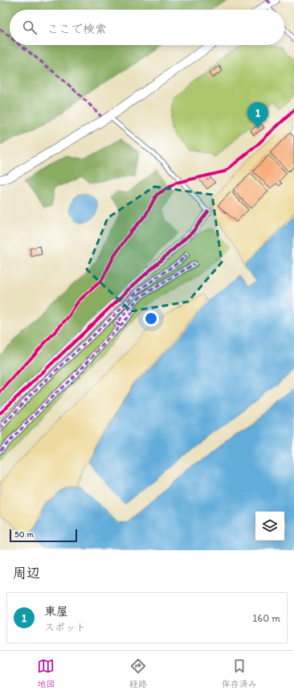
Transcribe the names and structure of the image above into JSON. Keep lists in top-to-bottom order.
{
  "scale_bar": "50 m",
  "page": {
    "search": "ここで検索",
    "pins": "1",
    "scale": "50 m",
    "heading": "周辺",
    "list": [
      {
        "mark": "1",
        "name": "東屋",
        "note": "スポット",
        "value": "160 m"
      }
    ],
    "nav": ["地図", "経路", "保存済み"]
  }
}
